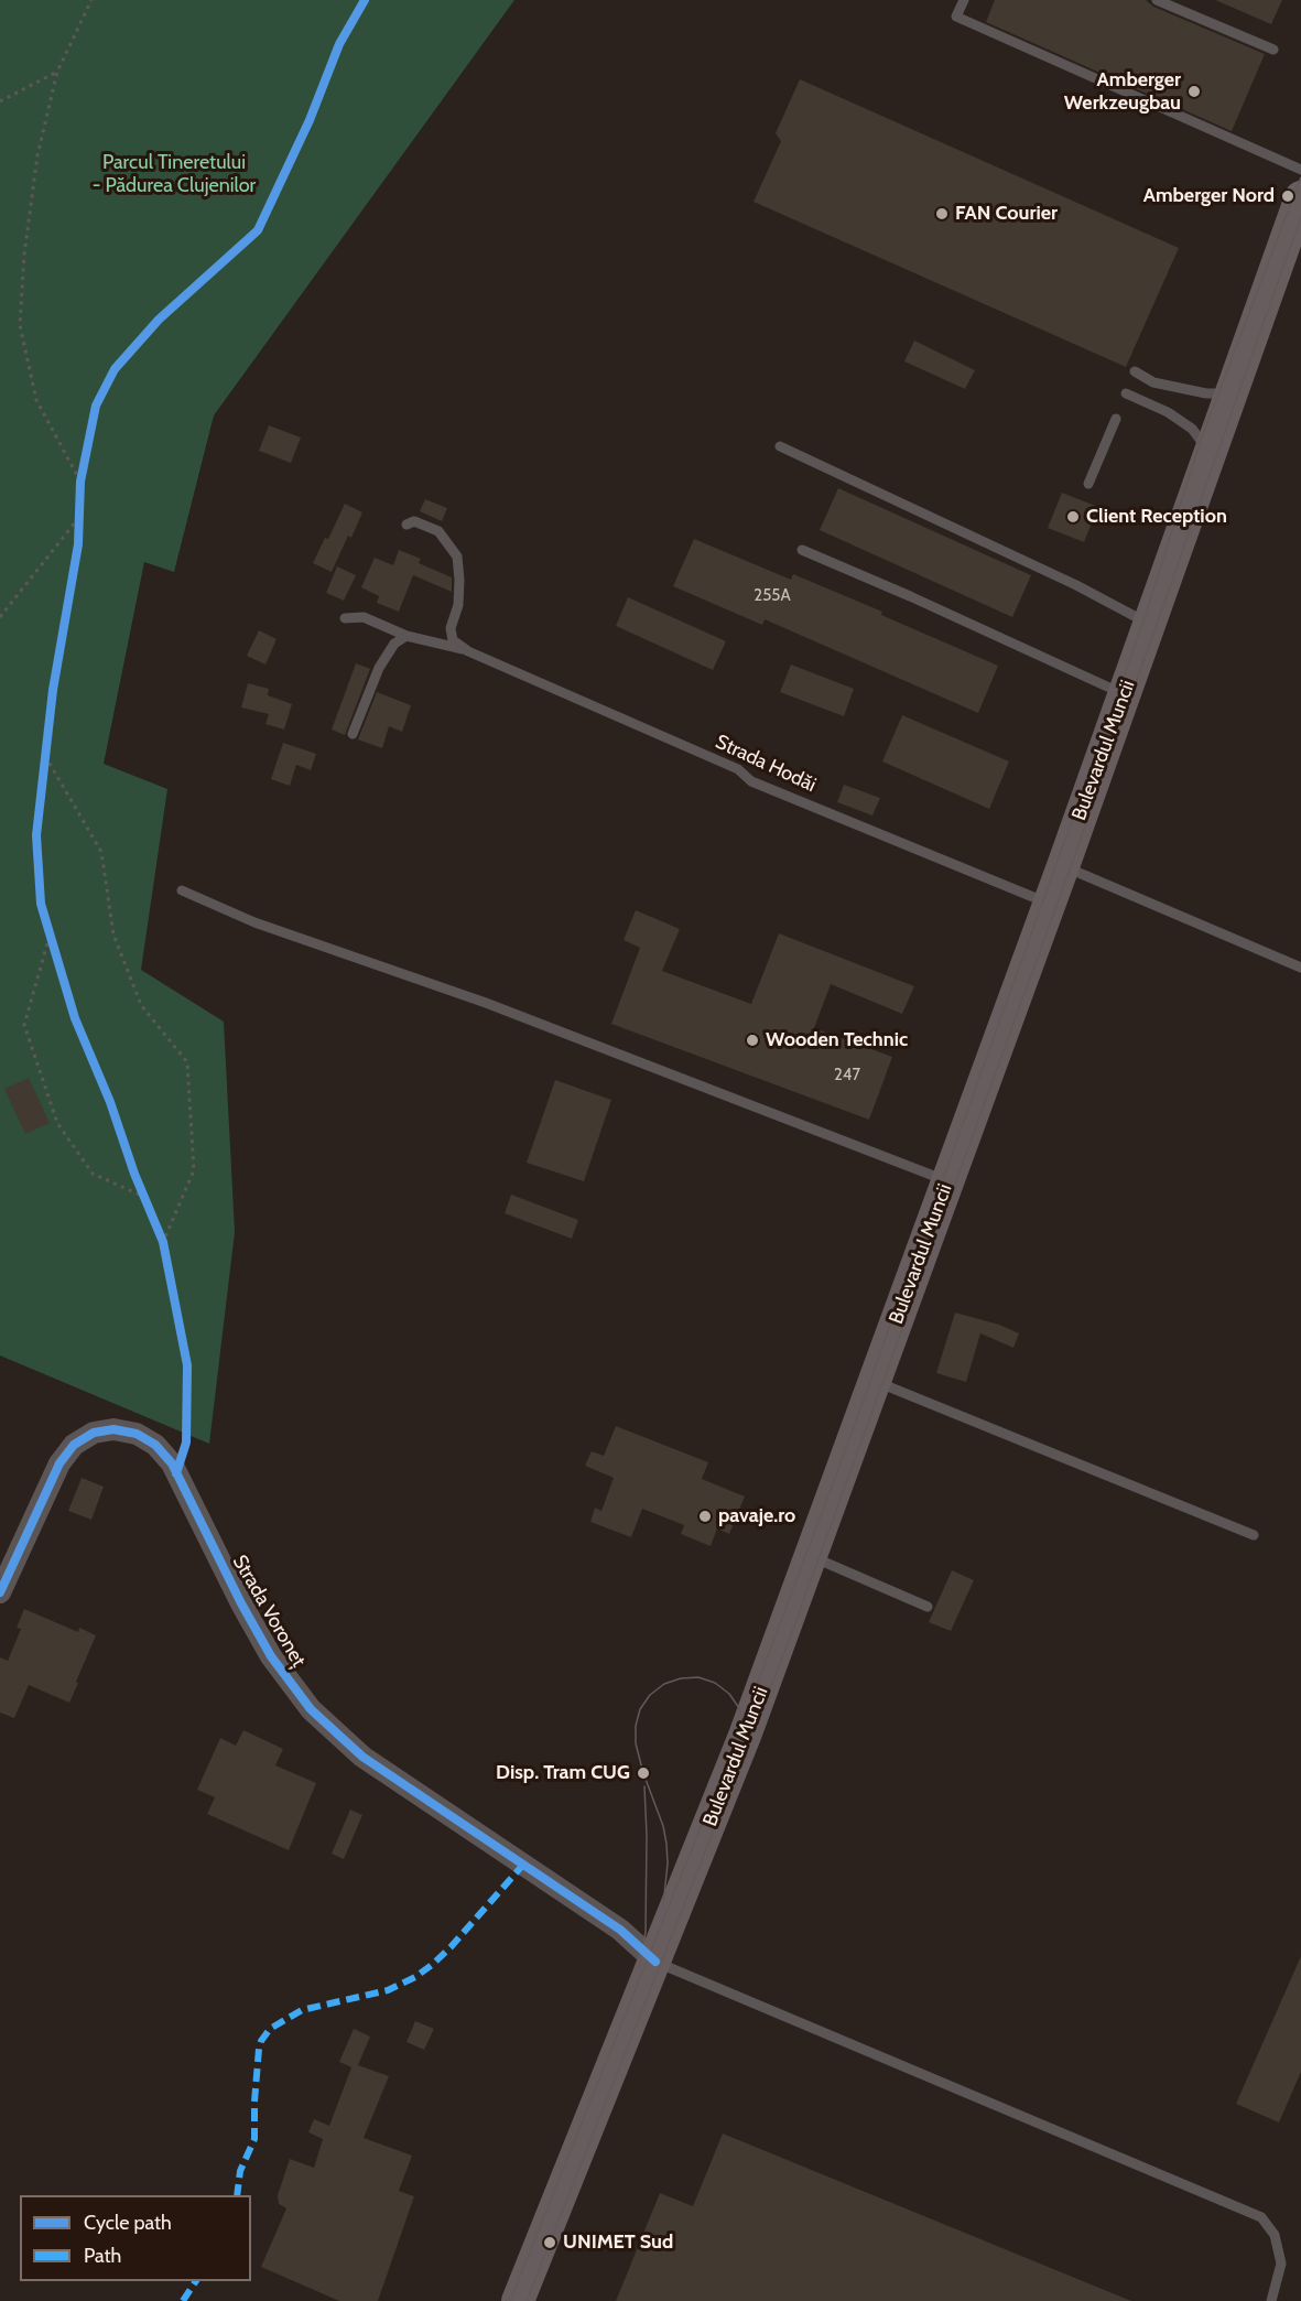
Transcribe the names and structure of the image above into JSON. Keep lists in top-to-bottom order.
{
  "streets": {
    "main road": ["Bulevardul Muncii"],
    "street": ["Strada Voroneț"],
    "lane": ["Strada Hodăi"]
  },
  "crossings": [
    ["Bulevardul Muncii", "Strada Hodăi"],
    ["Bulevardul Muncii", "Strada Voroneț"]
  ],
  "parks": ["Parcul Tineretului - Pădurea Clujenilor"],
  "places": [
    "Amberger Werkzeugbau",
    "Amberger Nord",
    "FAN Courier",
    "Client Reception",
    "Wooden Technic",
    "pavaje.ro",
    "Disp. Tram CUG",
    "UNIMET Sud"
  ],
  "house_numbers": ["255A", "247"],
  "legend": ["Cycle path", "Path"]
}
